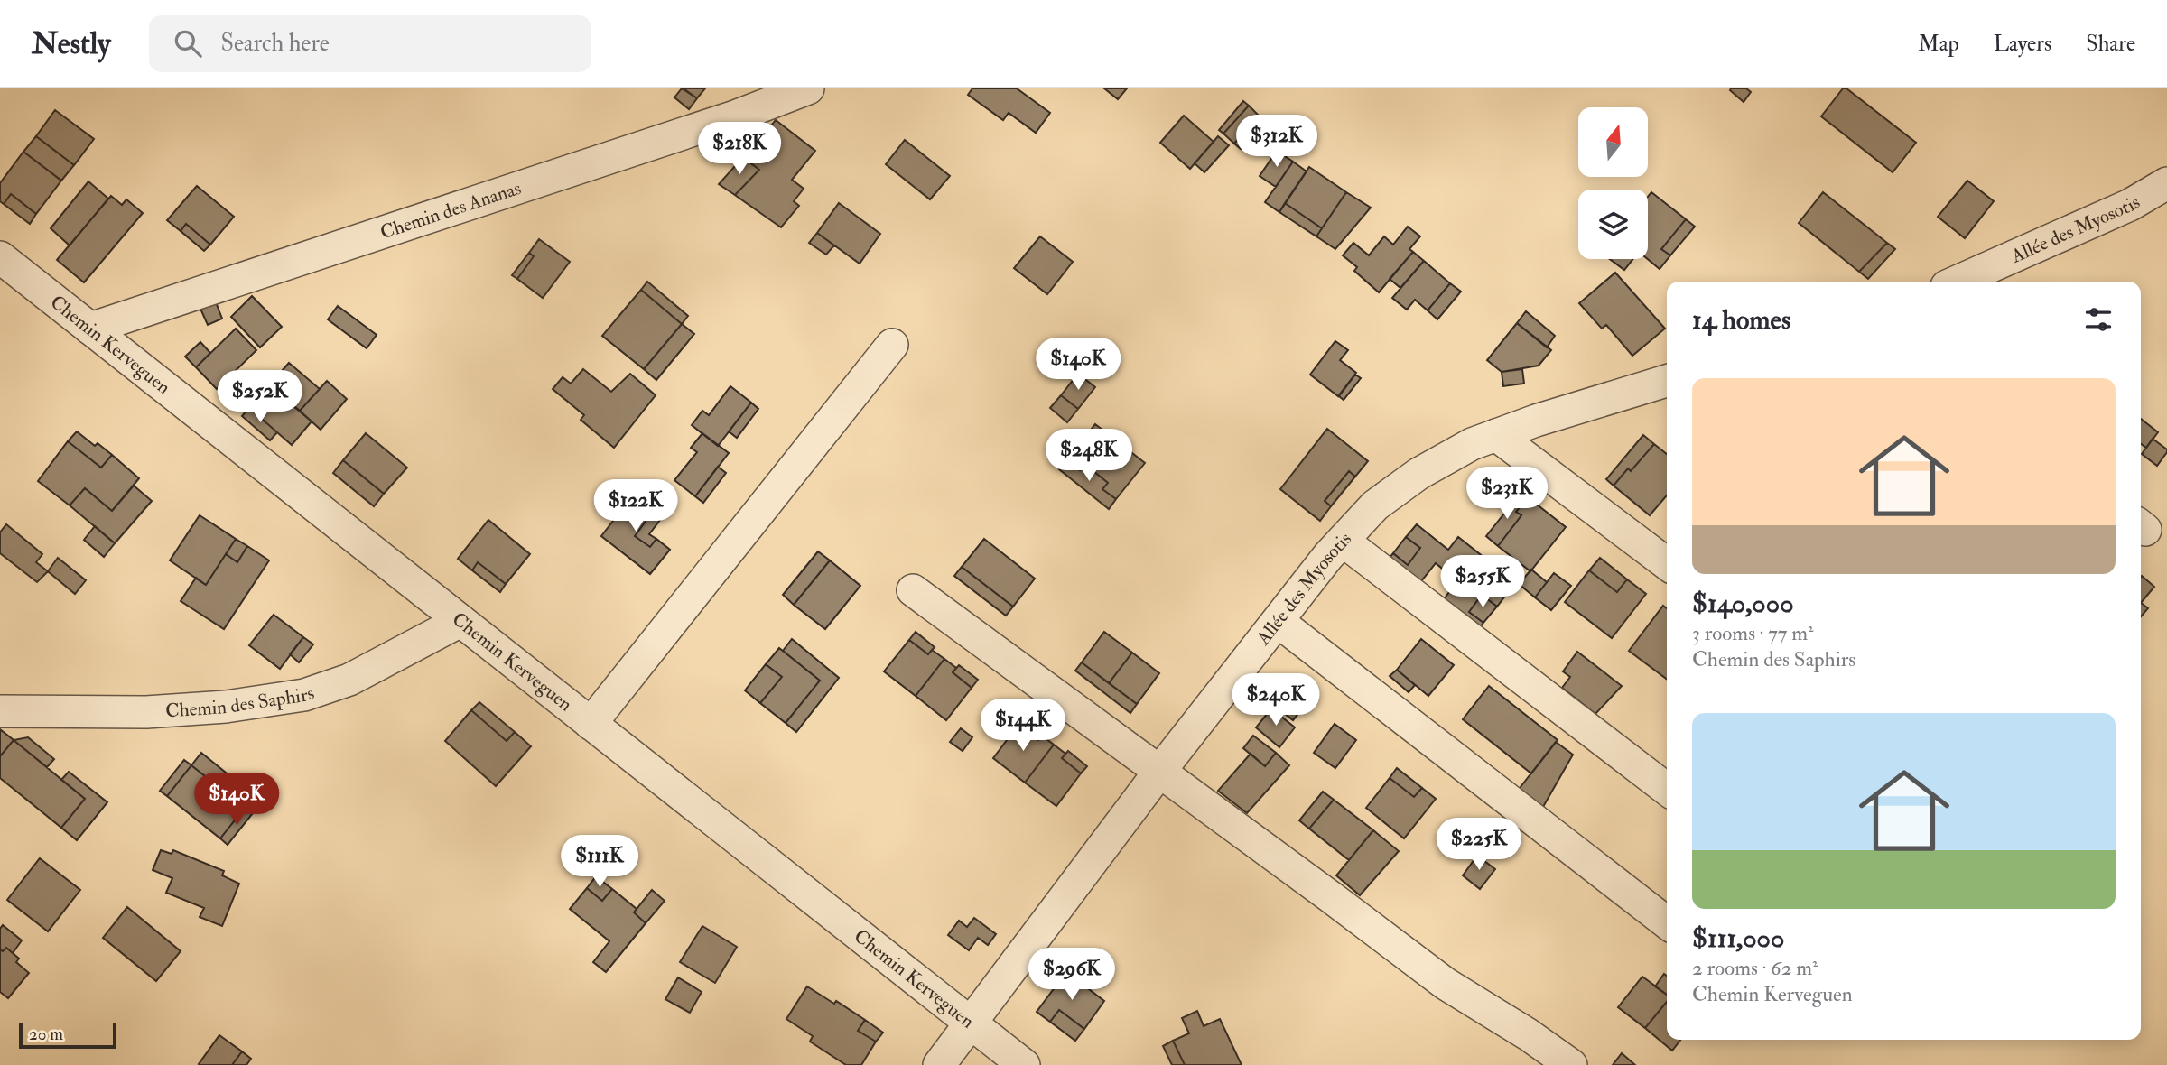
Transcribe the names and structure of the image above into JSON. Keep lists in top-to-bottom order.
{
  "streets": {
    "street": [
      "Chemin des Ananas",
      "Allée des Myosotis",
      "Chemin Kerveguen",
      "Chemin des Saphirs"
    ]
  },
  "crossings": [
    ["Chemin des Ananas", "Chemin Kerveguen"],
    ["Allée des Myosotis", "Chemin Kerveguen"],
    ["Chemin Kerveguen", "Chemin des Saphirs"]
  ],
  "scale_bar": "20 m",
  "north": "top",
  "page": {
    "header": "Nestly",
    "search": "Search here",
    "nav": ["Map", "Layers", "Share"],
    "price": [
      "$312K",
      "$218K",
      "$140K",
      "$252K",
      "$248K",
      "$231K",
      "$122K",
      "$255K",
      "$240K",
      "$144K",
      "$140K",
      "$225K",
      "$111K",
      "$296K"
    ],
    "heading": "14 homes",
    "list": [
      {
        "name": "$140,000",
        "note": "3 rooms · 77 m² · Chemin des Saphirs"
      },
      {
        "name": "$111,000",
        "note": "2 rooms · 62 m² · Chemin Kerveguen"
      }
    ],
    "scale": "20 m"
  }
}
